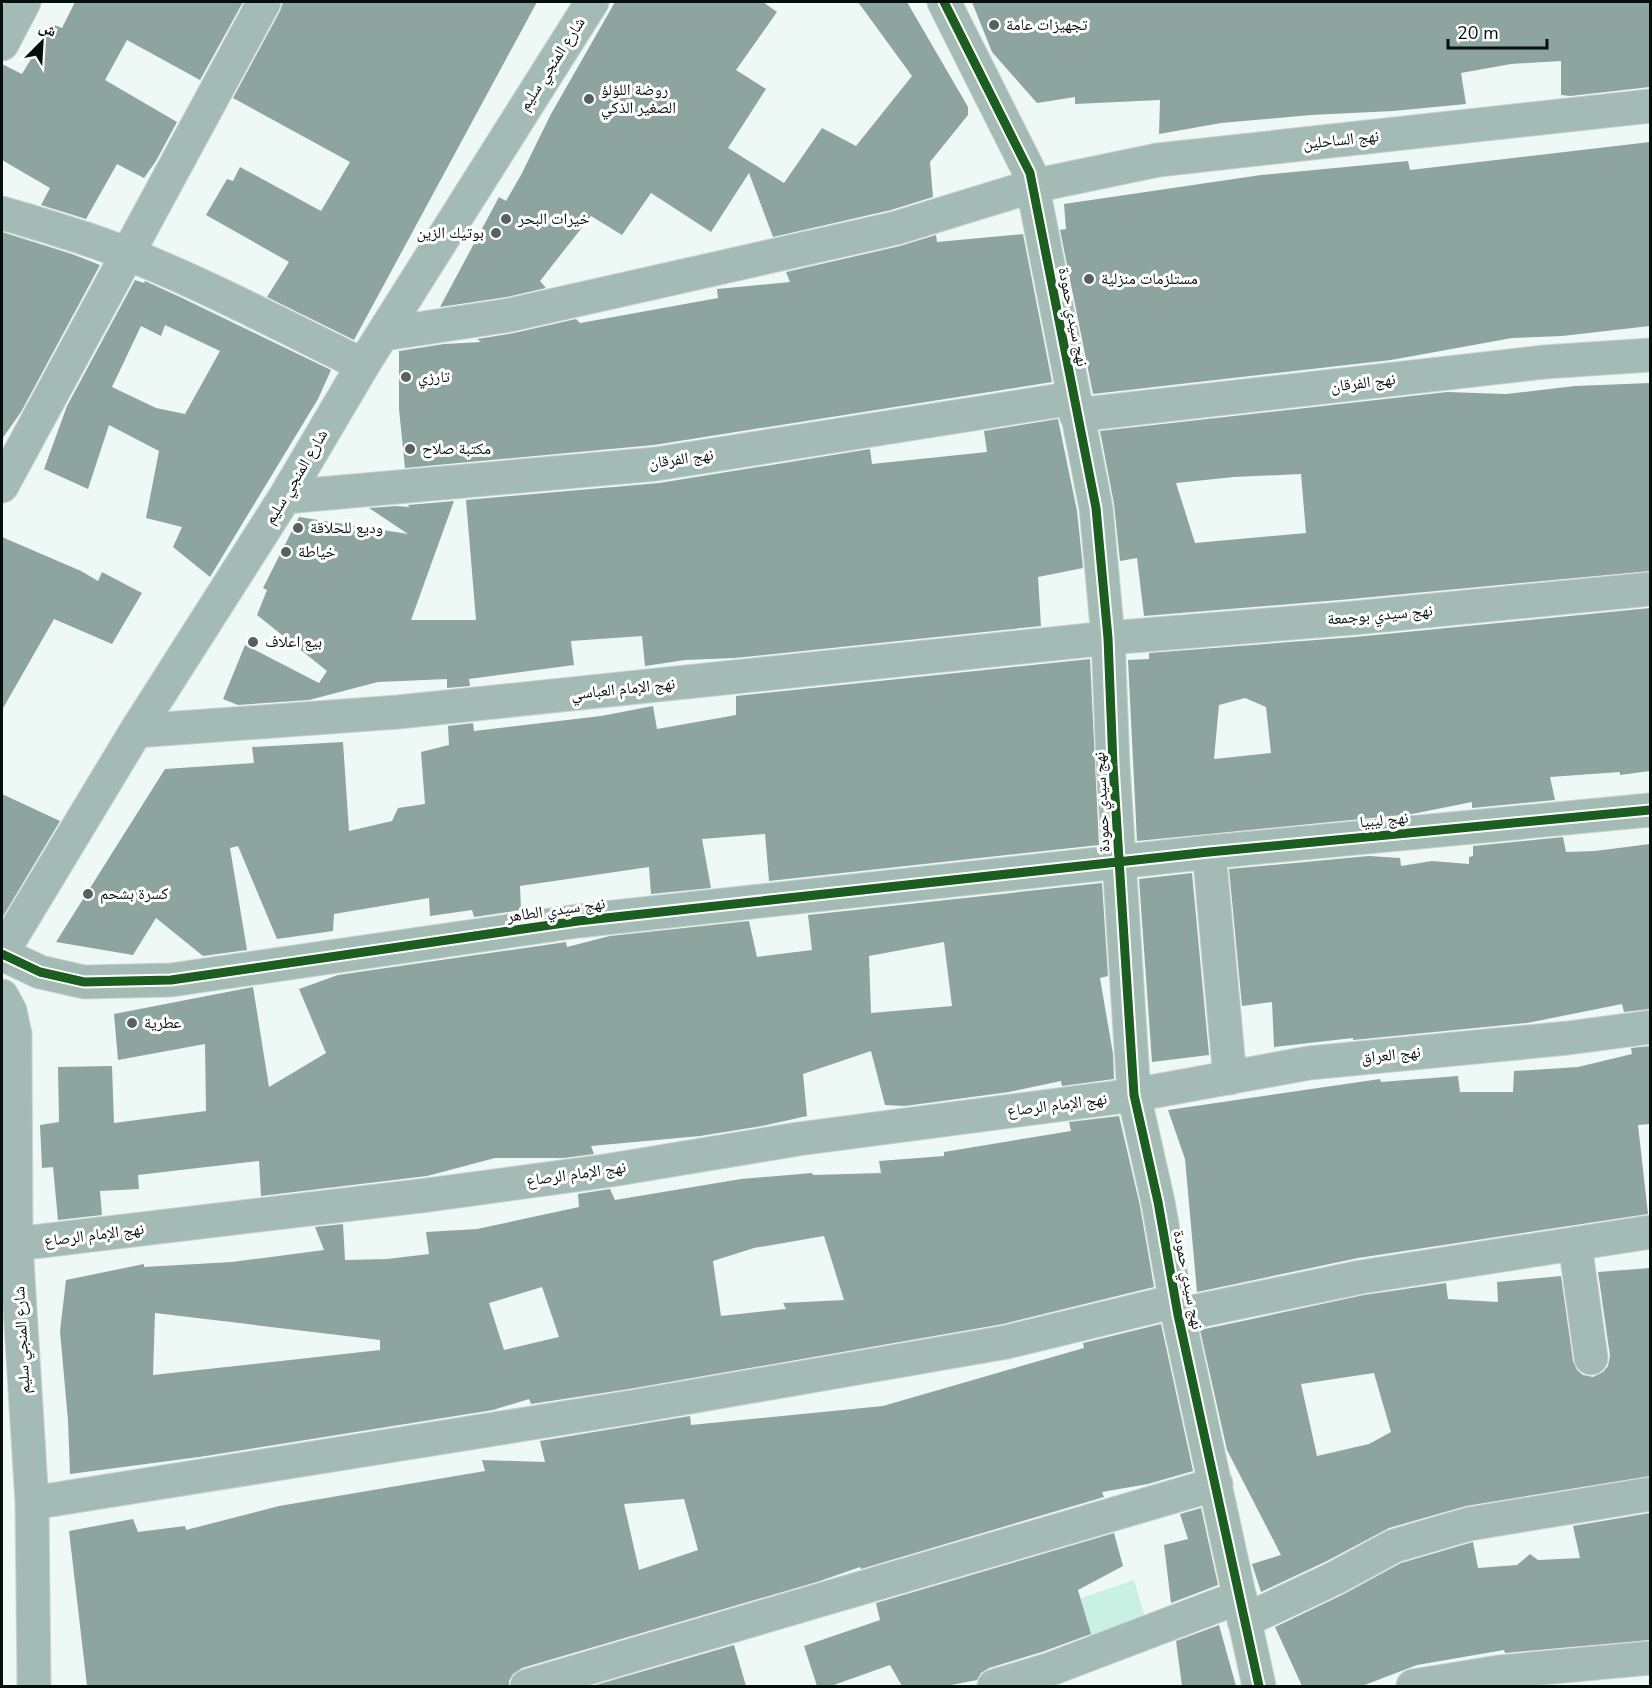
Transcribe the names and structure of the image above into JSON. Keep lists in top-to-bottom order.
{
  "streets": {
    "street": [
      "شارع المنجي سليم",
      "نهج الساحلين",
      "نهج سيدي حمودة",
      "نهج الفرقان",
      "نهج سيدي بوجمعة",
      "نهج الإمام العباسي",
      "نهج ليبيا",
      "نهج سيدي الطاهر",
      "نهج العراق",
      "نهج الإمام الرصاع"
    ]
  },
  "crossings": [
    ["شارع المنجي سليم", "نهج الساحلين"],
    ["شارع المنجي سليم", "نهج الفرقان"],
    ["شارع المنجي سليم", "نهج الإمام العباسي"],
    ["شارع المنجي سليم", "نهج سيدي الطاهر"],
    ["شارع المنجي سليم", "نهج الإمام الرصاع"],
    ["نهج الساحلين", "نهج سيدي حمودة"],
    ["نهج سيدي حمودة", "نهج الفرقان"],
    ["نهج سيدي حمودة", "نهج سيدي بوجمعة"],
    ["نهج سيدي حمودة", "نهج الإمام العباسي"],
    ["نهج سيدي حمودة", "نهج ليبيا"],
    ["نهج سيدي حمودة", "نهج سيدي الطاهر"],
    ["نهج سيدي حمودة", "نهج العراق"],
    ["نهج سيدي حمودة", "نهج الإمام الرصاع"],
    ["نهج سيدي بوجمعة", "نهج الإمام العباسي"],
    ["نهج ليبيا", "نهج سيدي الطاهر"],
    ["نهج العراق", "نهج الإمام الرصاع"]
  ],
  "places": [
    "تجهيزات عامة",
    "روضة اللؤلؤ الصغير الذكي",
    "خيرات البحر",
    "بوتيك الزين",
    "مستلزمات منزلية",
    "تارزي",
    "مكتبة صلاح",
    "وديع للحلاقة",
    "خياطة",
    "بيع اعلاف",
    "كسرة بشحم",
    "عطرية"
  ],
  "scale_bar": "20 m",
  "north": "top right"
}
